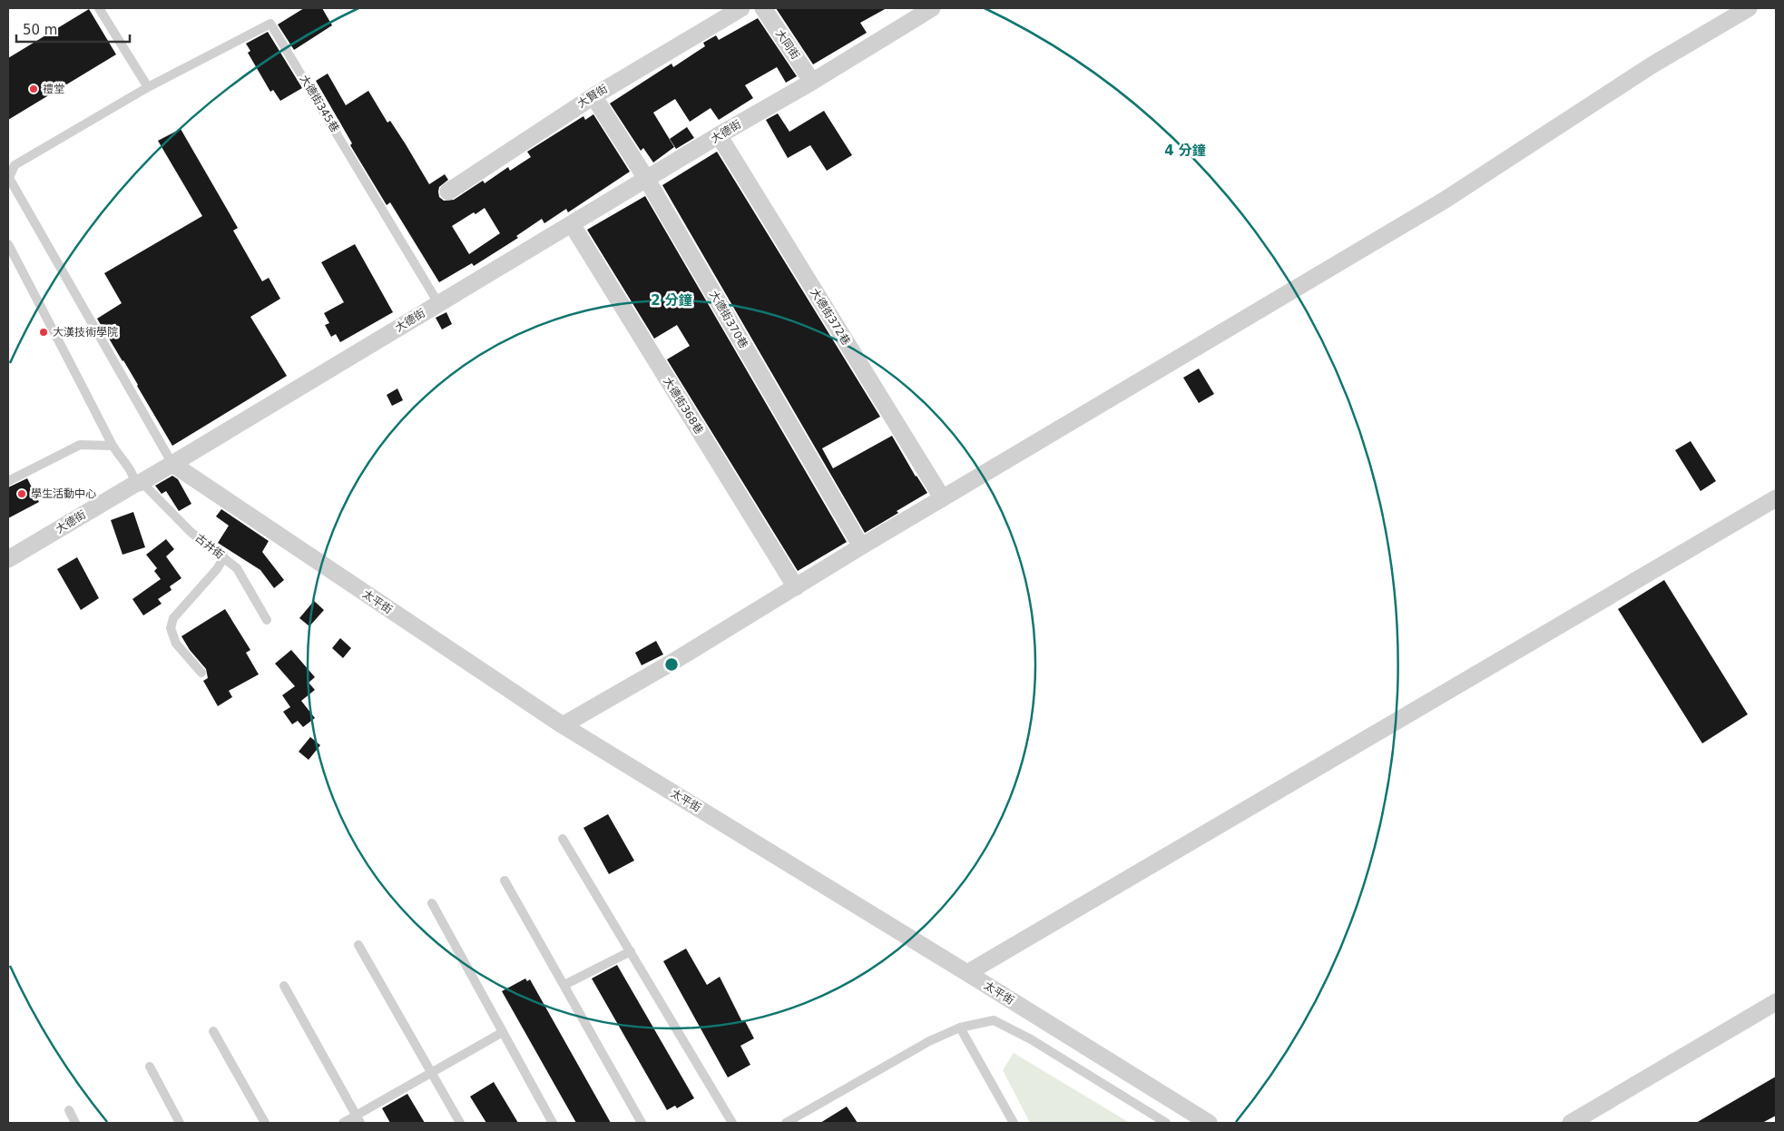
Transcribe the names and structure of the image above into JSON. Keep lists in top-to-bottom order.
{
  "streets": {
    "street": [
      "大同街",
      "大賢街",
      "大德街",
      "大德街372巷",
      "大德街370巷",
      "大德街368巷",
      "太平街"
    ],
    "lane": ["大德街345巷", "古井街"]
  },
  "crossings": [
    ["大同街", "大德街"],
    ["大賢街", "大德街370巷"],
    ["大德街345巷", "大德街"],
    ["大德街", "大德街372巷"],
    ["大德街", "大德街370巷"],
    ["大德街", "大德街368巷"],
    ["大德街", "古井街"],
    ["大德街", "太平街"]
  ],
  "places": ["禮堂", "大漢技術學院", "學生活動中心"],
  "scale_bar": "50 m",
  "rings": ["4 分鐘", "2 分鐘"]
}
